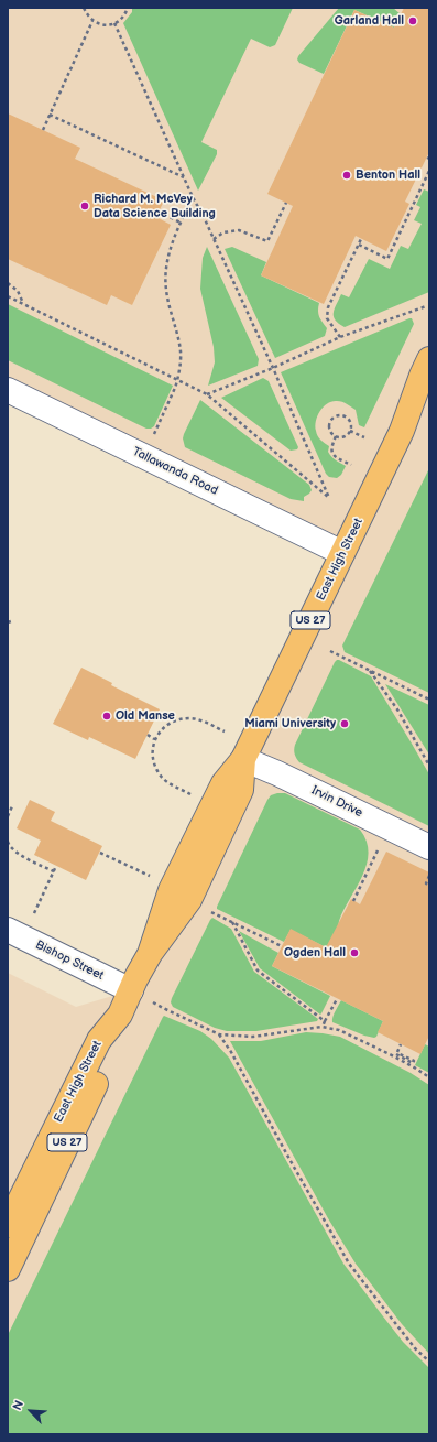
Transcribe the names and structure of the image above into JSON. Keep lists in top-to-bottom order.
{
  "streets": {
    "highway": ["East High Street", "US 27"],
    "street": ["Tallawanda Road", "Irvin Drive", "Bishop Street"]
  },
  "crossings": [
    ["Tallawanda Road", "East High Street"],
    ["East High Street", "Irvin Drive"],
    ["East High Street", "Bishop Street"]
  ],
  "places": [
    "Garland Hall",
    "Benton Hall",
    "Richard M. McVey Data Science Building",
    "Old Manse",
    "Miami University",
    "Ogden Hall"
  ],
  "north": "top left"
}
